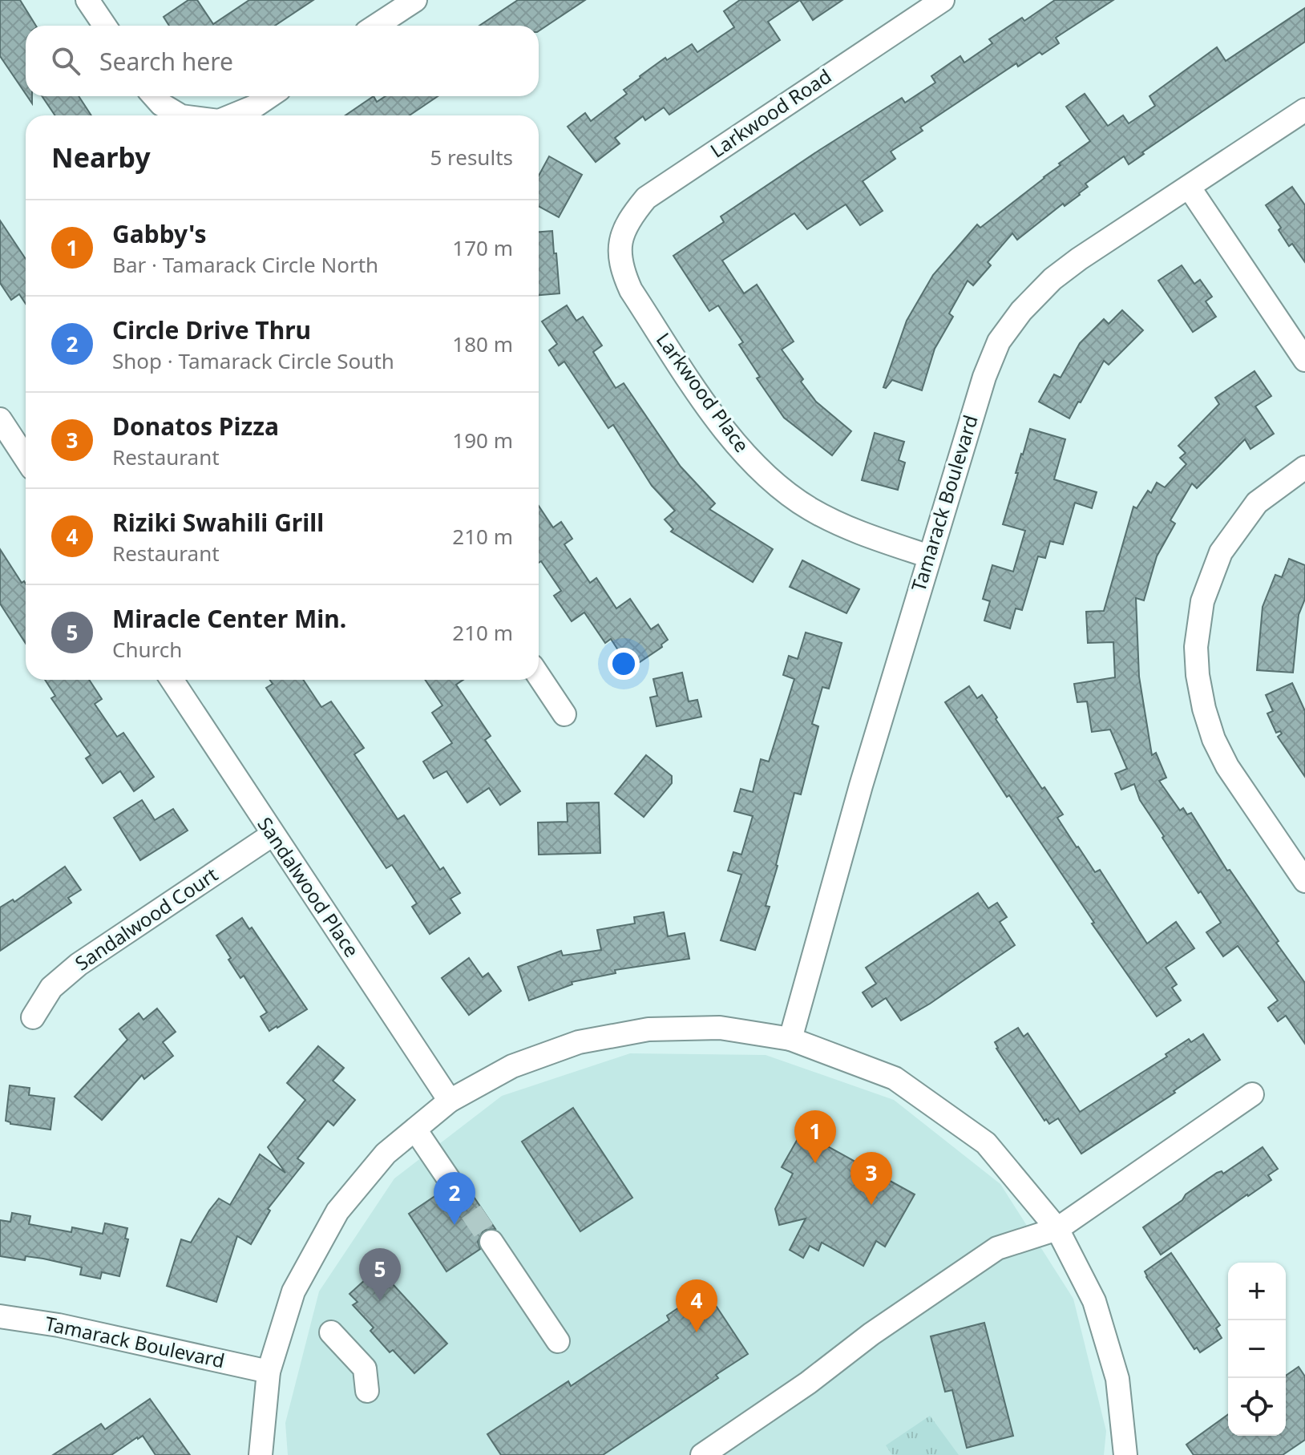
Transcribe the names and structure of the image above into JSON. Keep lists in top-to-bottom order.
{
  "streets": {
    "street": [
      "Larkwood Road",
      "Larkwood Place",
      "Tamarack Boulevard",
      "Sandalwood Place",
      "Sandalwood Court"
    ]
  },
  "crossings": [
    ["Larkwood Road", "Larkwood Place"],
    ["Larkwood Place", "Tamarack Boulevard"],
    ["Sandalwood Place", "Sandalwood Court"]
  ],
  "page": {
    "search": "Search here",
    "heading": ["Nearby", "5 results"],
    "list": [
      {
        "mark": "1",
        "name": "Gabby's",
        "note": "Bar · Tamarack Circle North",
        "value": "170 m"
      },
      {
        "mark": "2",
        "name": "Circle Drive Thru",
        "note": "Shop · Tamarack Circle South",
        "value": "180 m"
      },
      {
        "mark": "3",
        "name": "Donatos Pizza",
        "note": "Restaurant",
        "value": "190 m"
      },
      {
        "mark": "4",
        "name": "Riziki Swahili Grill",
        "note": "Restaurant",
        "value": "210 m"
      },
      {
        "mark": "5",
        "name": "Miracle Center Min.",
        "note": "Church",
        "value": "210 m"
      }
    ],
    "pins": [
      "1",
      "3",
      "2",
      "5",
      "4"
    ],
    "map_buttons": ["+", "−"]
  }
}
